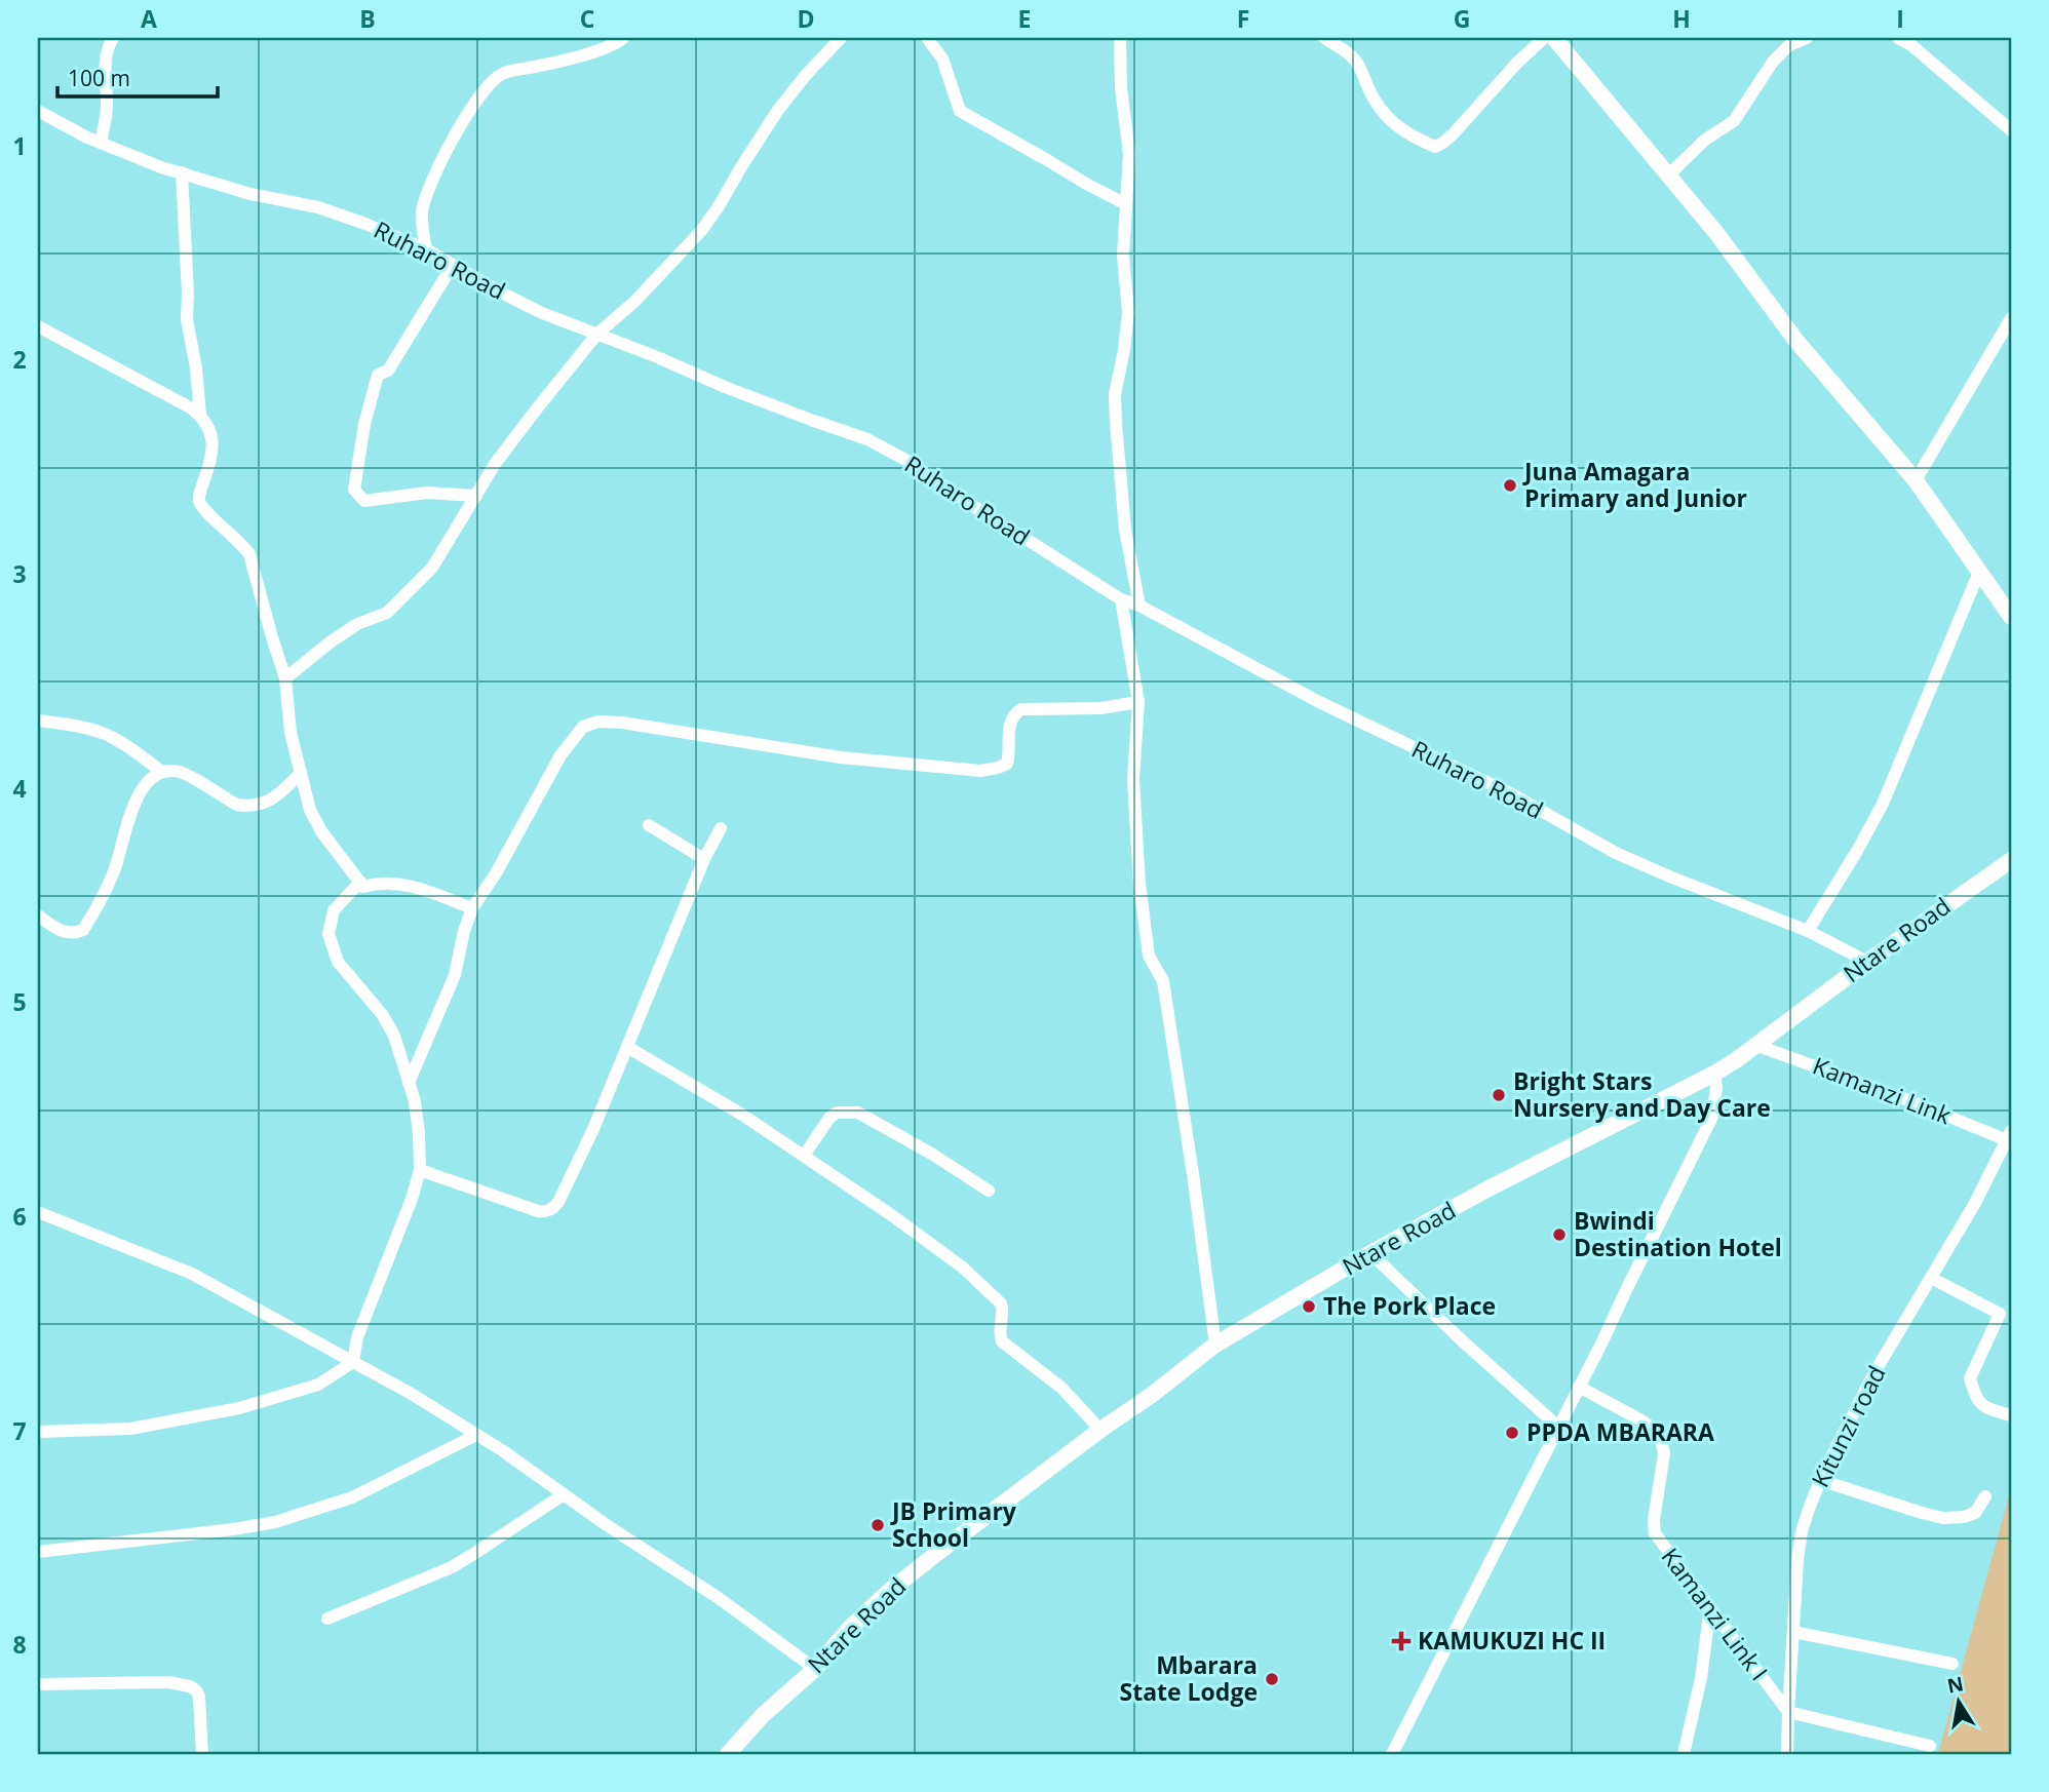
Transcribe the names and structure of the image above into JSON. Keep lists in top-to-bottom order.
{
  "streets": {
    "main road": ["Ntare Road"],
    "street": [
      "Ruharo Road",
      "Kamanzi Link",
      "Kitunzi road",
      "Kamanzi Link I"
    ]
  },
  "crossings": [
    ["Ruharo Road", "Ntare Road"],
    ["Ntare Road", "Kamanzi Link"],
    ["Kamanzi Link", "Kitunzi road"],
    ["Kitunzi road", "Kamanzi Link I"]
  ],
  "places": {
    "other": [
      "Juna Amagara Primary and Junior",
      "Bright Stars Nursery and Day Care",
      "Bwindi Destination Hotel",
      "The Pork Place",
      "PPDA MBARARA",
      "JB Primary School",
      "Mbarara State Lodge"
    ],
    "health": ["KAMUKUZI HC II"]
  },
  "scale_bar": "100 m",
  "north": "top",
  "grid": {
    "columns": [
      "A",
      "B",
      "C",
      "D",
      "E",
      "F",
      "G",
      "H",
      "I"
    ],
    "rows": [
      "1",
      "2",
      "3",
      "4",
      "5",
      "6",
      "7",
      "8"
    ]
  }
}
